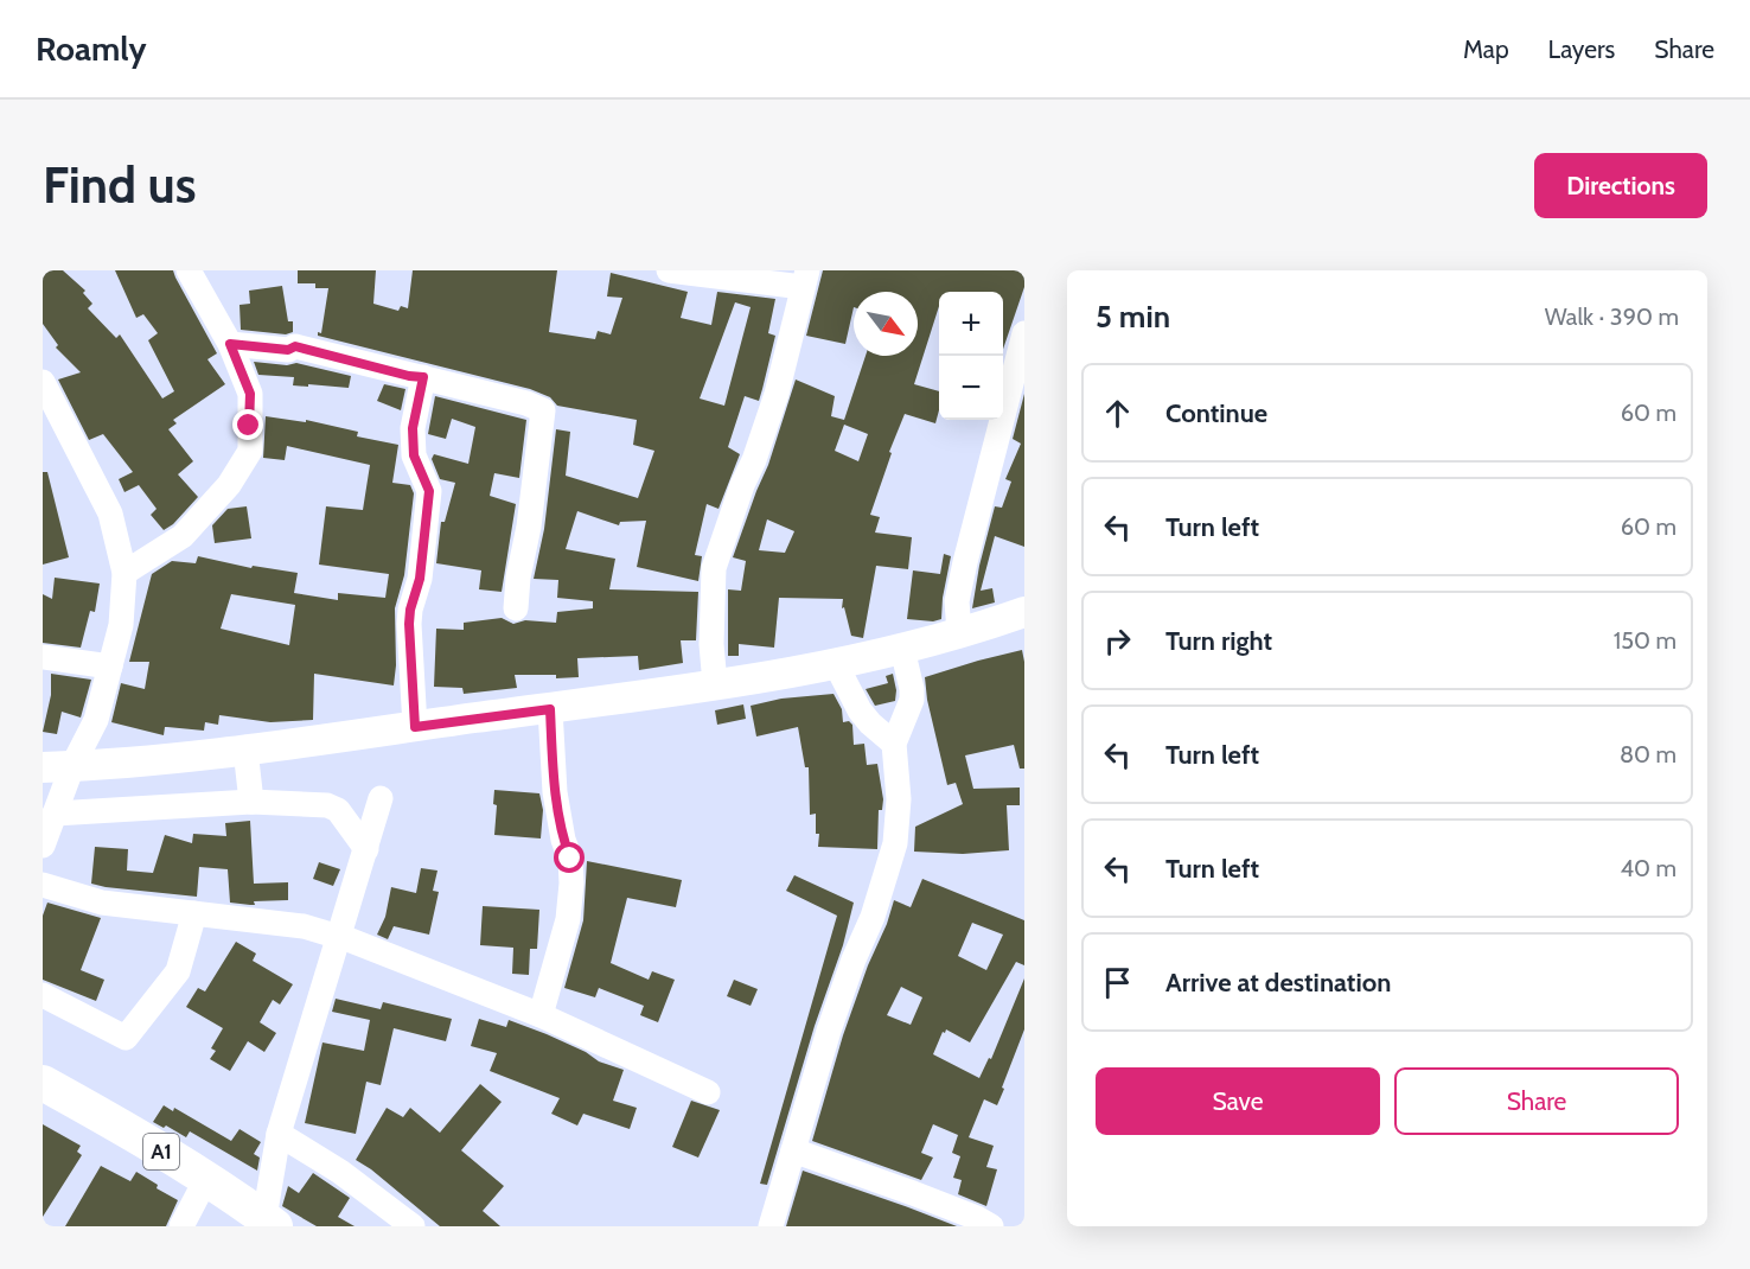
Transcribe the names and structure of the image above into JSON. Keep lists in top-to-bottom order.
{
  "streets": {
    "highway": ["A1"]
  },
  "north": "bottom right",
  "page": {
    "header": "Roamly",
    "nav": ["Map", "Layers", "Share"],
    "buttons": [
      "Directions",
      ["Save", "Share"]
    ],
    "title": "Find us",
    "heading": ["5 min", "Walk · 390 m"],
    "map_buttons": ["+", "−"],
    "list": [
      ["Continue", "60 m"],
      ["Turn left", "60 m"],
      ["Turn right", "150 m"],
      ["Turn left", "80 m"],
      ["Turn left", "40 m"],
      "Arrive at destination"
    ]
  }
}
